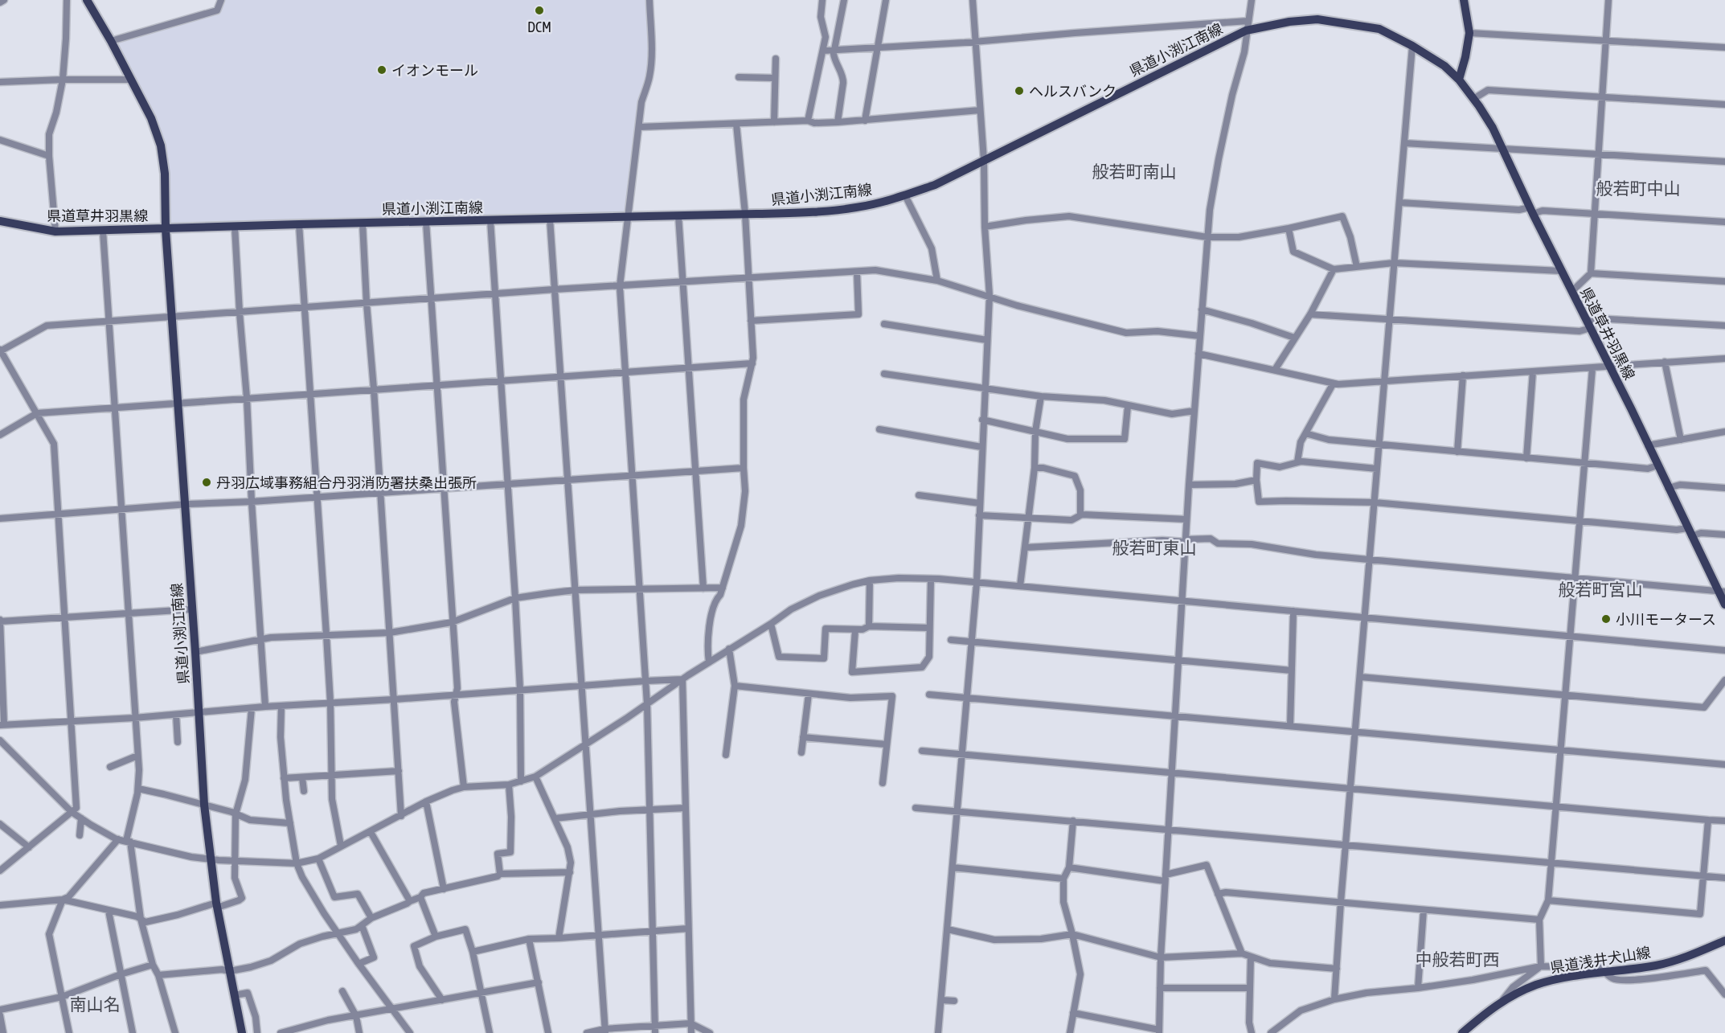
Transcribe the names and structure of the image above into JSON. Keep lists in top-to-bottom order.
{
  "streets": {
    "main road": ["県道小渕江南線", "県道草井羽黒線", "県道浅井犬山線"]
  },
  "crossings": [
    ["県道小渕江南線", "県道草井羽黒線"]
  ],
  "districts": [
    "般若町南山",
    "般若町中山",
    "般若町東山",
    "般若町宮山",
    "中般若町西",
    "南山名"
  ],
  "places": [
    "DCM",
    "イオンモール",
    "ヘルスバンク",
    "丹羽広域事務組合丹羽消防署扶桑出張所",
    "小川モータース"
  ]
}
